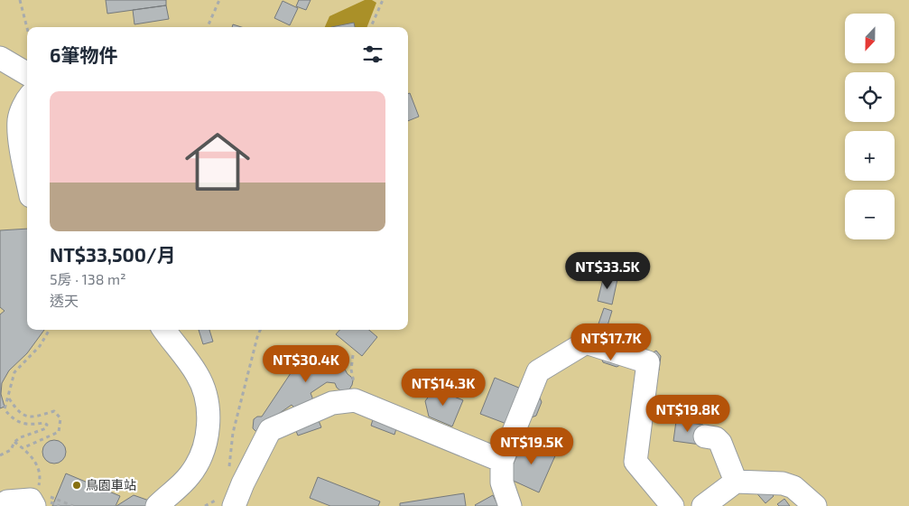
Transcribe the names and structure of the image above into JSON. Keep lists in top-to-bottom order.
{
  "places": ["鳥園車站"],
  "north": "bottom",
  "page": {
    "map_buttons": ["+", "−"],
    "heading": "6筆物件",
    "list": [
      {
        "name": "NT$33,500/月",
        "note": "5房 · 138 m² · 透天"
      }
    ],
    "price": [
      "NT$33.5K",
      "NT$17.7K",
      "NT$30.4K",
      "NT$14.3K",
      "NT$19.8K",
      "NT$19.5K"
    ]
  }
}
